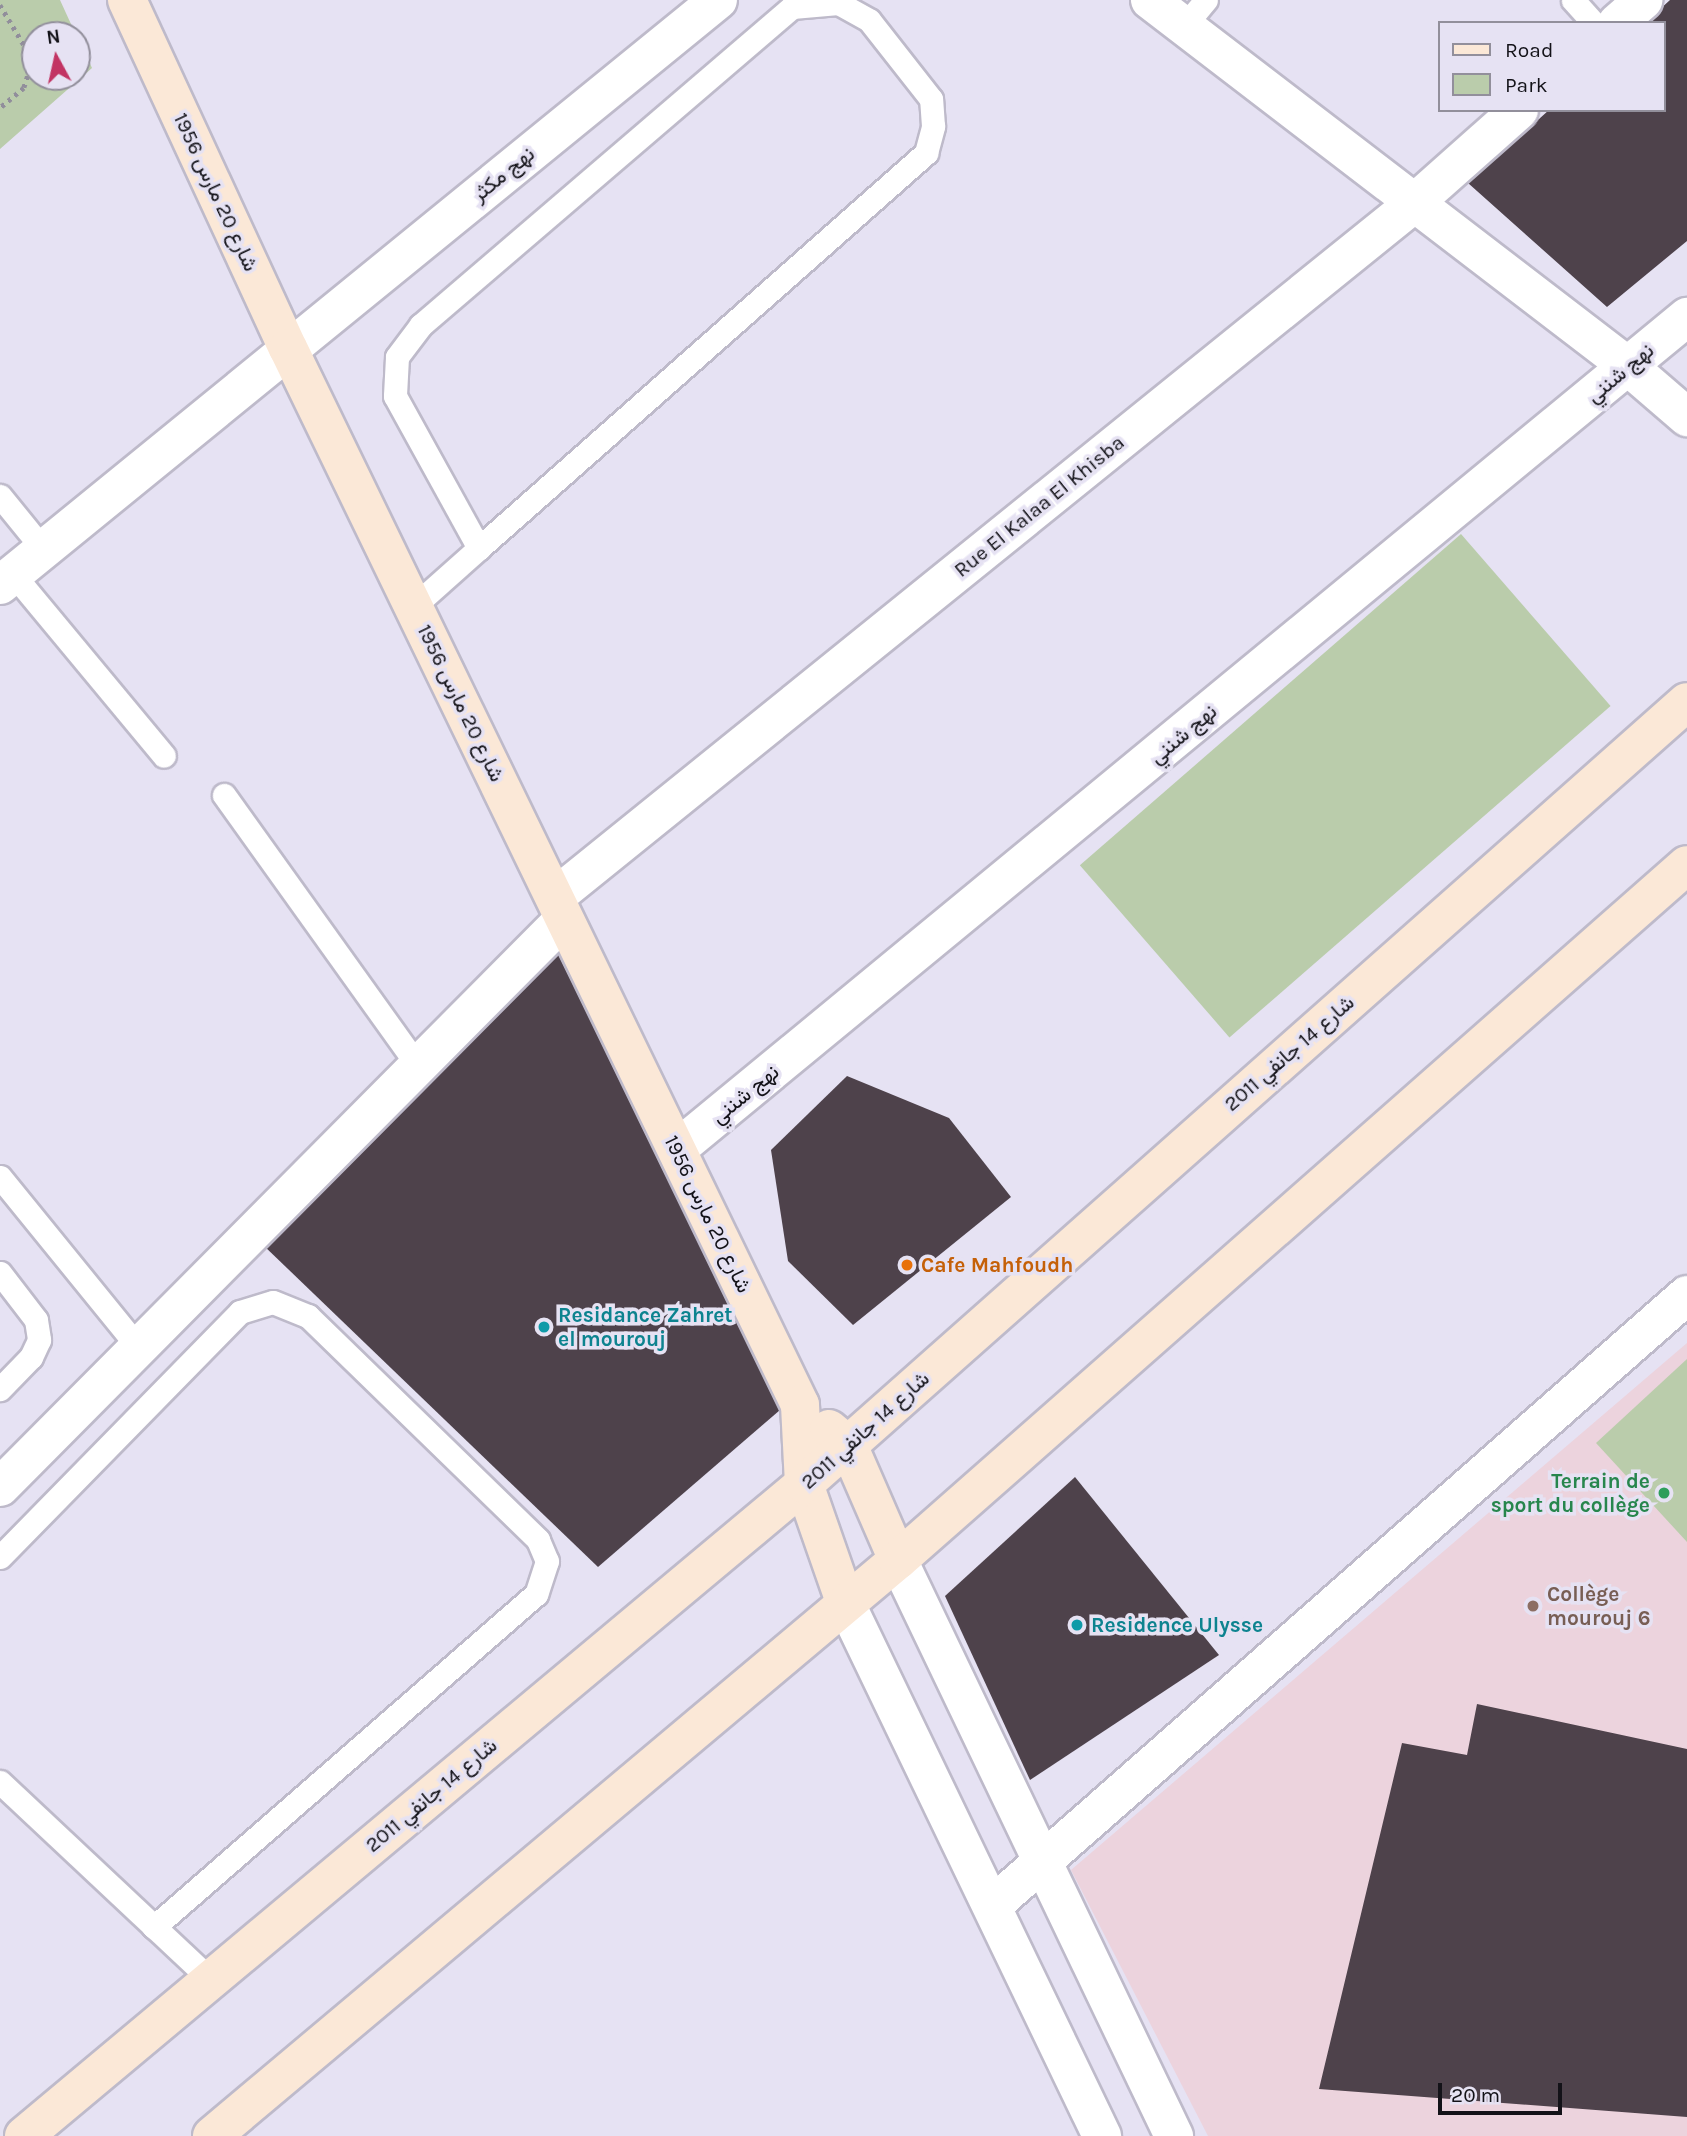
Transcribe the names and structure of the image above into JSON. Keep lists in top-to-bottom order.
{
  "streets": {
    "street": [
      "نهج مكثر",
      "شارع 20 مارس 1956",
      "نهج شنني",
      "Rue El Kalaa El Khisba",
      "شارع 14 جانفي 2011"
    ]
  },
  "crossings": [
    ["نهج مكثر", "شارع 20 مارس 1956"],
    ["شارع 20 مارس 1956", "نهج شنني"],
    ["شارع 20 مارس 1956", "Rue El Kalaa El Khisba"],
    ["شارع 20 مارس 1956", "شارع 14 جانفي 2011"]
  ],
  "places": [
    "Cafe Mahfoudh",
    "Residance Zahret el mourouj",
    "Terrain de sport du collège",
    "Collège mourouj 6",
    "Residence Ulysse"
  ],
  "legend": ["Road", "Park"],
  "scale_bar": "20 m",
  "north": "top"
}
